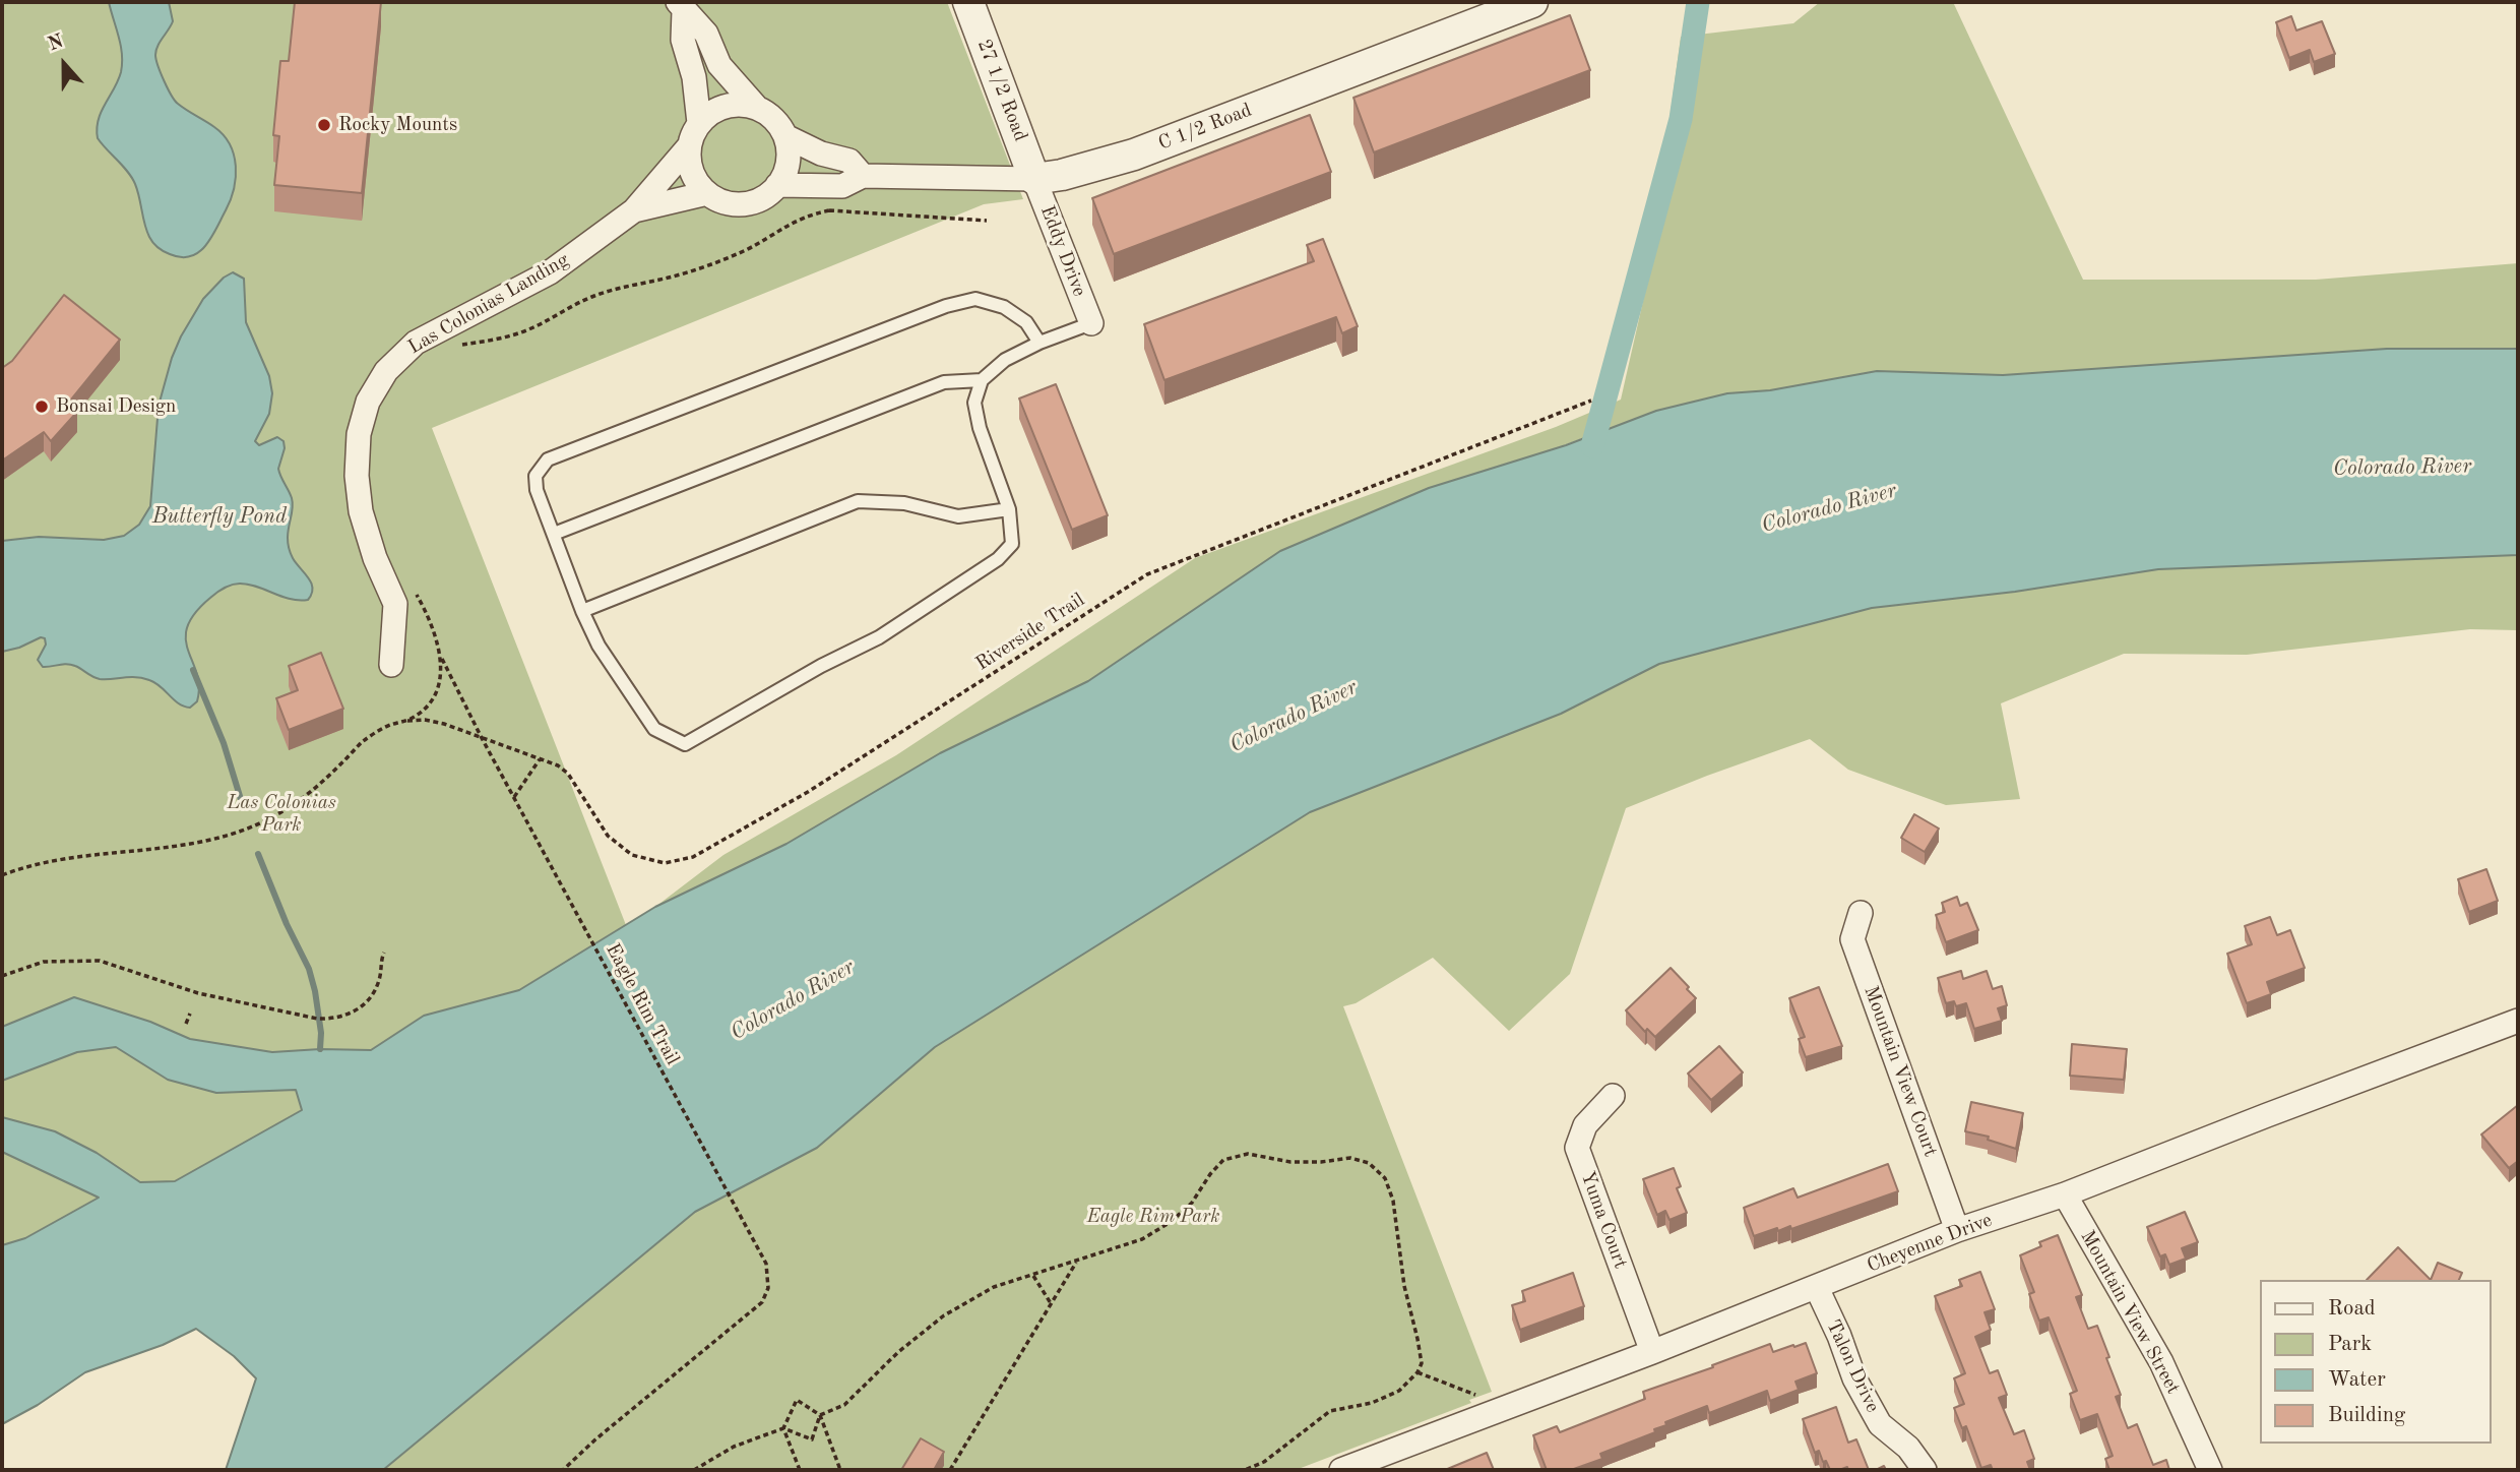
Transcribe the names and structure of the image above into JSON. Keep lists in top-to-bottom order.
{
  "streets": {
    "street": [
      "27 1/2 Road",
      "C 1/2 Road",
      "Eddy Drive",
      "Las Colonias Landing",
      "Mountain View Court",
      "Yuma Court",
      "Cheyenne Drive",
      "Mountain View Street",
      "Talon Drive"
    ],
    "path": ["Riverside Trail", "Eagle Rim Trail"]
  },
  "crossings": [
    ["27 1/2 Road", "C 1/2 Road"],
    ["27 1/2 Road", "Eddy Drive"],
    ["C 1/2 Road", "Eddy Drive"],
    ["C 1/2 Road", "Las Colonias Landing"],
    ["Riverside Trail", "Eagle Rim Trail"],
    ["Mountain View Court", "Cheyenne Drive"],
    ["Yuma Court", "Cheyenne Drive"],
    ["Cheyenne Drive", "Mountain View Street"],
    ["Cheyenne Drive", "Talon Drive"]
  ],
  "water": ["Colorado River", "Butterfly Pond"],
  "parks": ["Las Colonias Park", "Eagle Rim Park"],
  "places": ["Rocky Mounts", "Bonsai Design"],
  "legend": [
    "Road",
    "Park",
    "Water",
    "Building"
  ],
  "north": "top"
}
